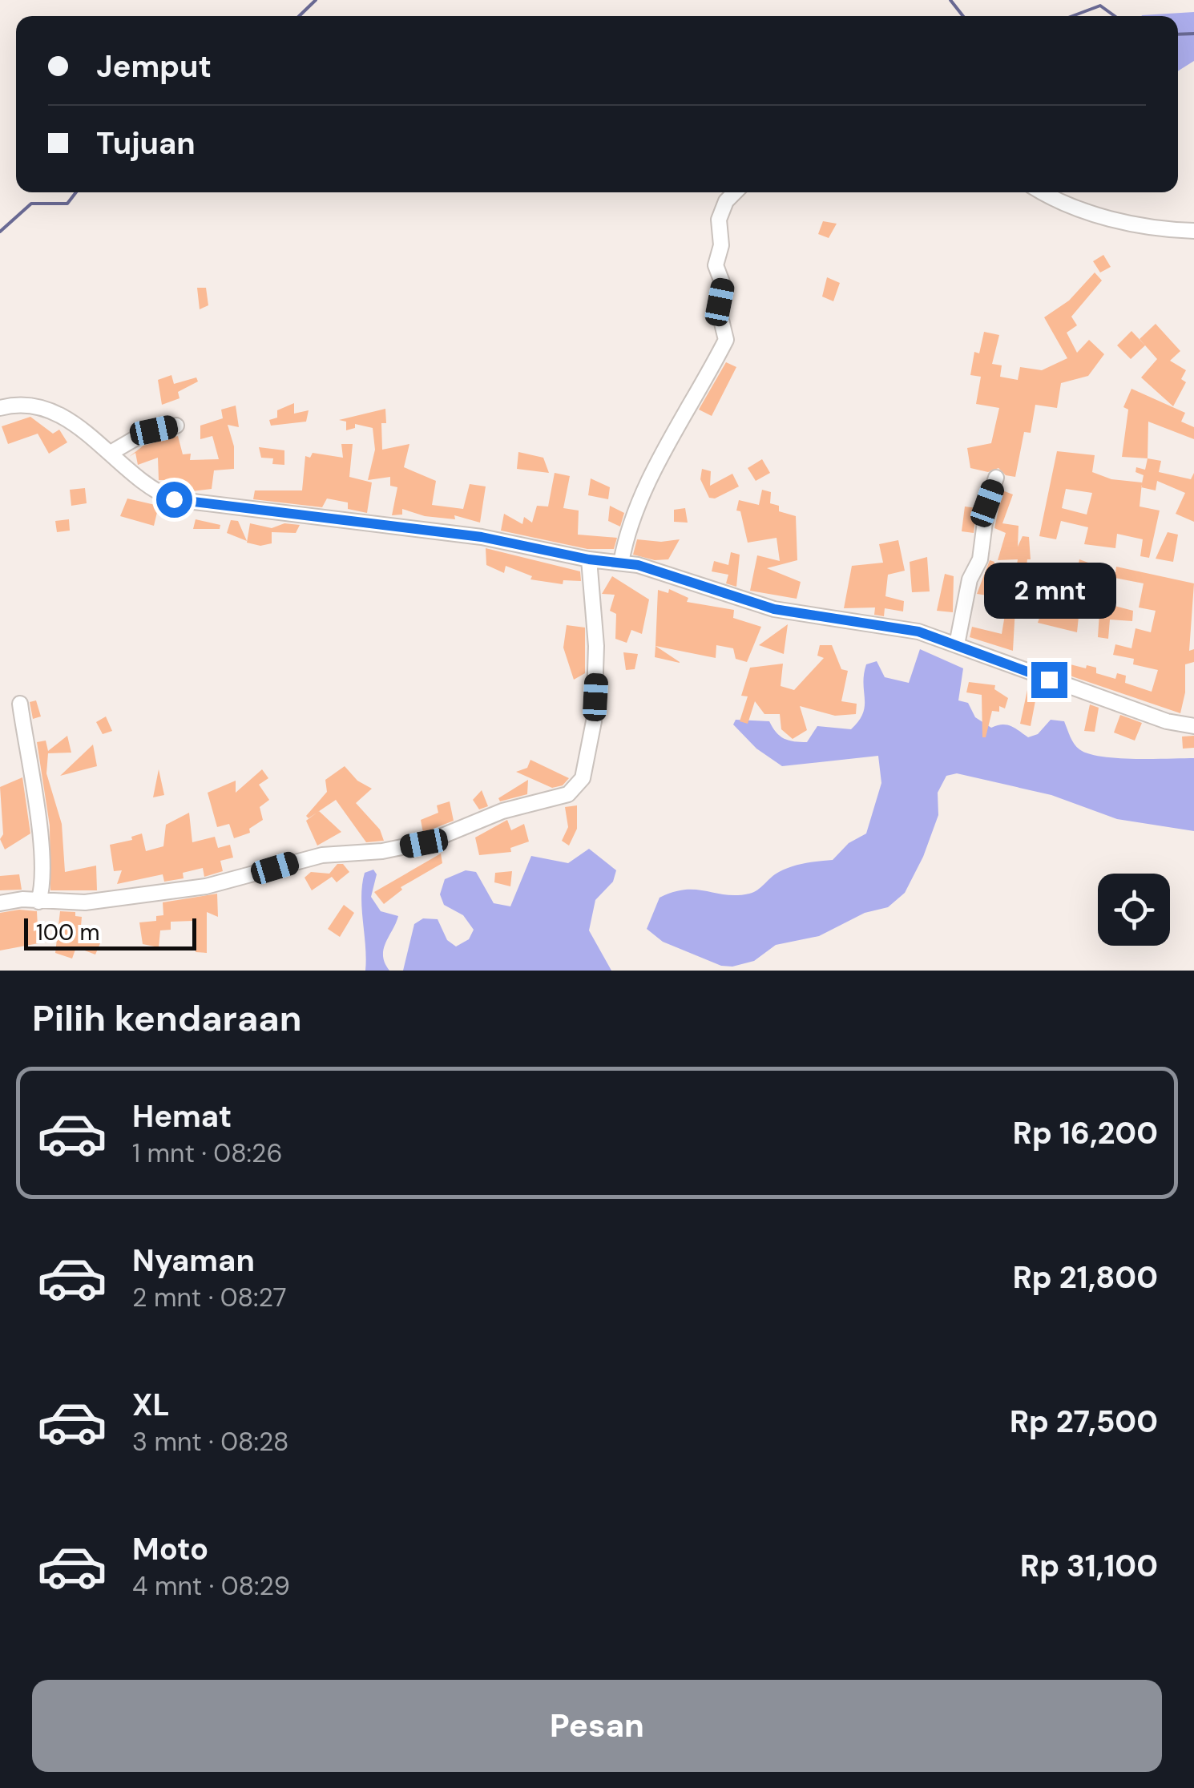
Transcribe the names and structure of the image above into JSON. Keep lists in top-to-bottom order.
{
  "scale_bar": "100 m",
  "page": {
    "banner": ["Jemput", "Tujuan"],
    "bubble": "2 mnt",
    "scale": "100 m",
    "heading": "Pilih kendaraan",
    "list": [
      {
        "name": "Hemat",
        "note": "1 mnt · 08:26",
        "value": "Rp 16,200"
      },
      {
        "name": "Nyaman",
        "note": "2 mnt · 08:27",
        "value": "Rp 21,800"
      },
      {
        "name": "XL",
        "note": "3 mnt · 08:28",
        "value": "Rp 27,500"
      },
      {
        "name": "Moto",
        "note": "4 mnt · 08:29",
        "value": "Rp 31,100"
      }
    ],
    "buttons": "Pesan"
  }
}
